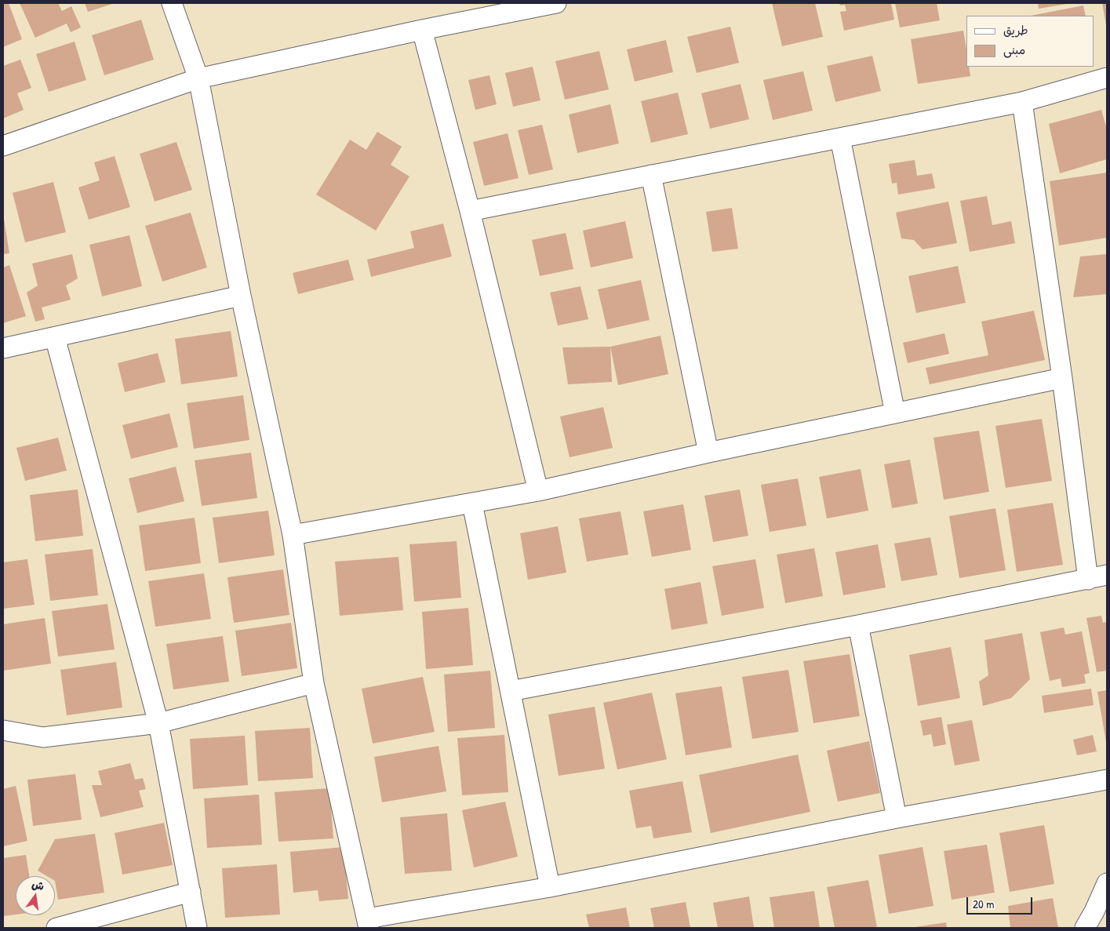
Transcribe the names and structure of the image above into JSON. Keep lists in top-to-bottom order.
{
  "legend": ["طريق", "مبنى"],
  "scale_bar": "20 m",
  "north": "top"
}
